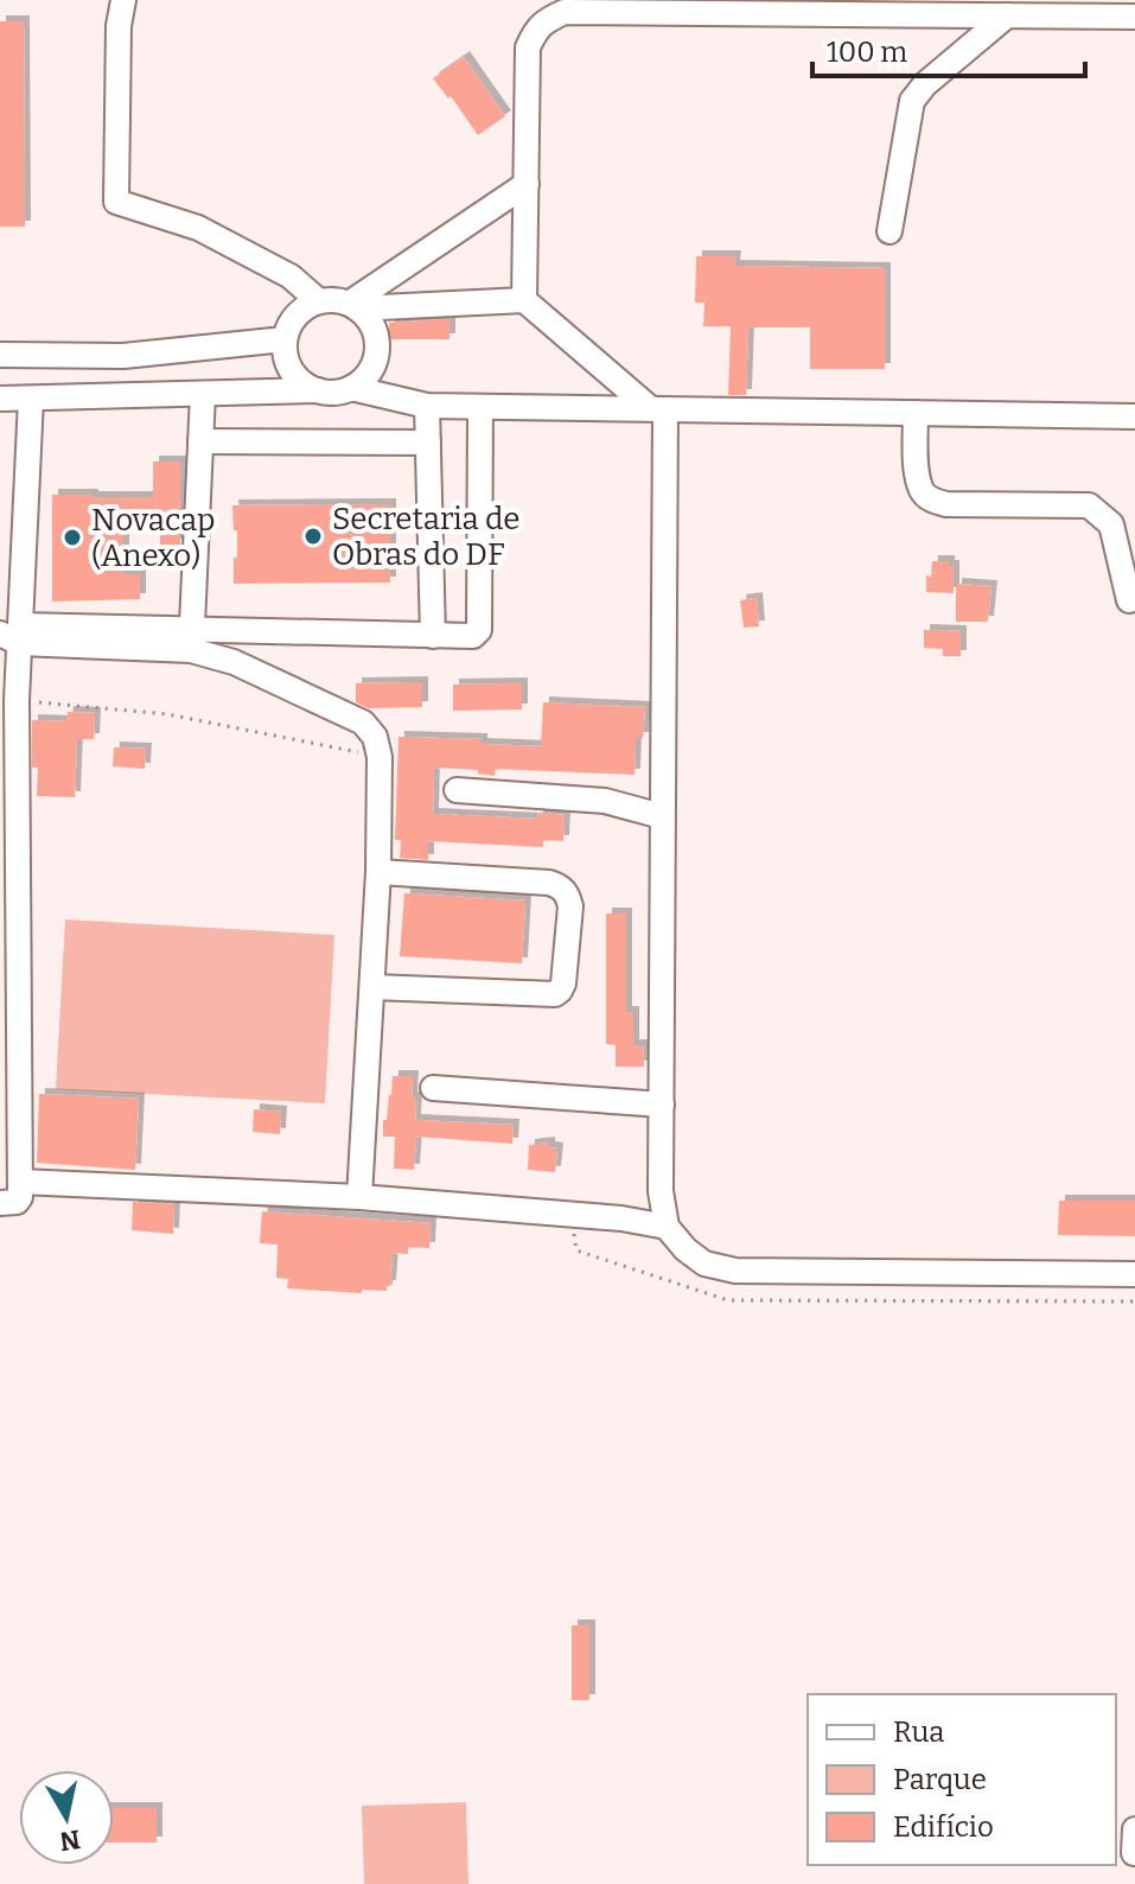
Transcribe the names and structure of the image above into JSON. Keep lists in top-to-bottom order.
{
  "places": ["Secretaria de Obras do DF", "Novacap (Anexo)"],
  "legend": ["Rua", "Parque", "Edifício"],
  "scale_bar": "100 m",
  "north": "bottom"
}
